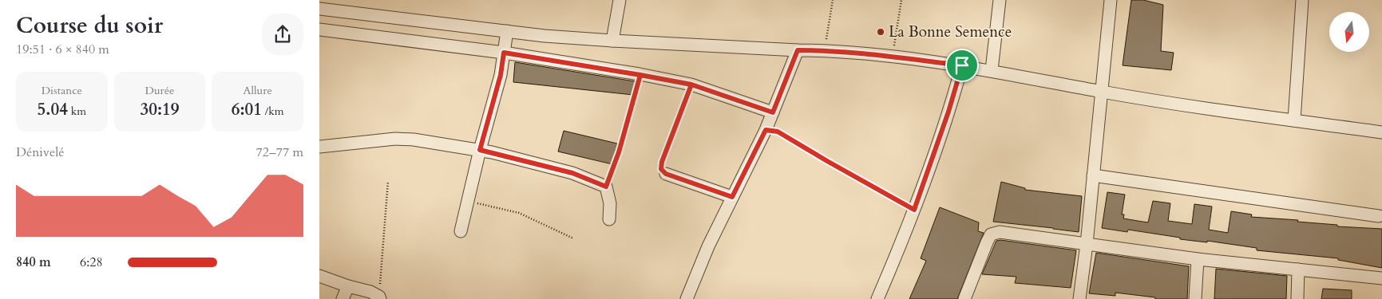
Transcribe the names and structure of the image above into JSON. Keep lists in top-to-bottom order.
{
  "places": ["La Bonne Semence"],
  "north": "bottom",
  "page": {
    "heading": ["Course du soir", "19:51 · 6 × 840 m"],
    "stats": [
      ["Distance", "5.04 km"],
      ["Durée", "30:19"],
      ["Allure", "6:01 /km"]
    ],
    "chart": ["Dénivelé", "72–77 m"],
    "list": [
      {
        "name": "840 m",
        "note": "6:28"
      }
    ]
  }
}
